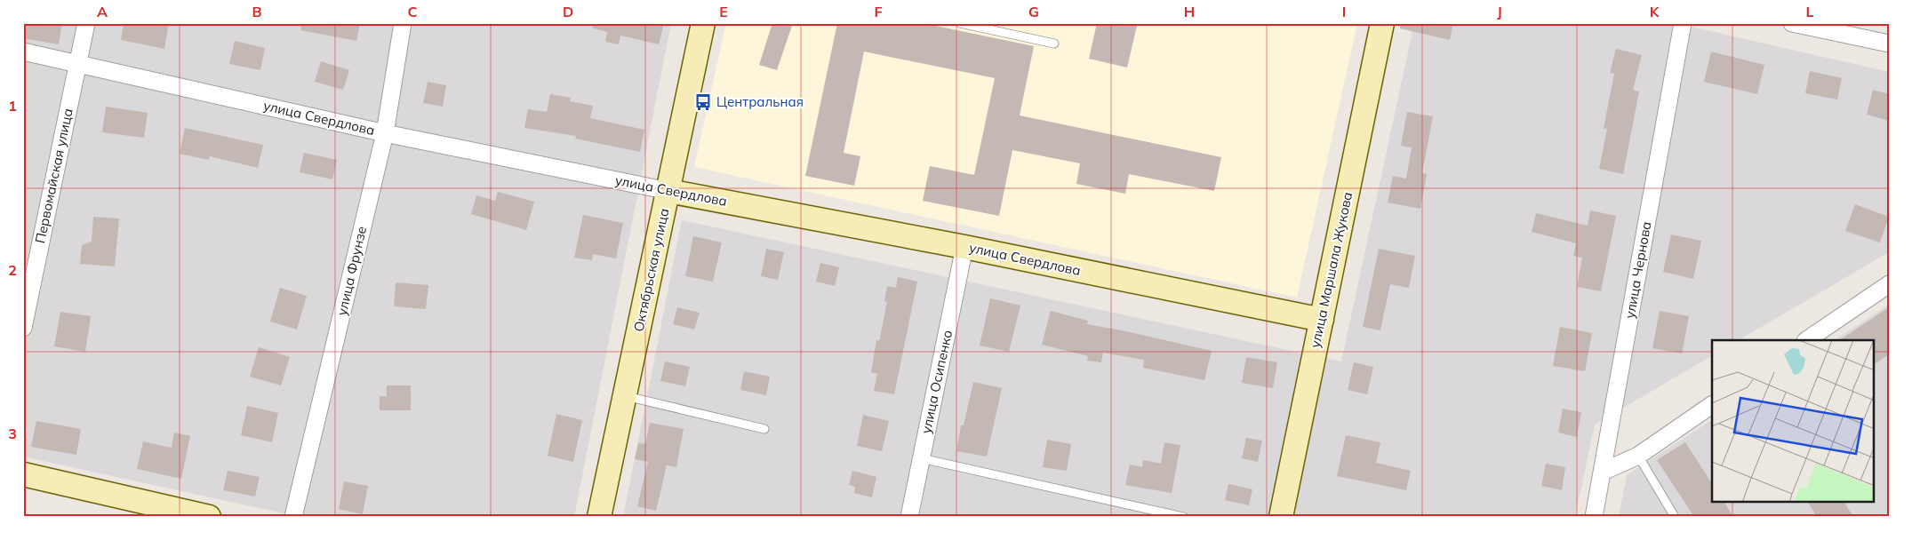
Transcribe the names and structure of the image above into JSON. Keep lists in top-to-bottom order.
{
  "streets": {
    "street": [
      "улица Свердлова",
      "Первомайская улица",
      "Октябрьская улица",
      "улица Маршала Жукова",
      "улица Чернова",
      "улица Фрунзе",
      "улица Осипенко"
    ]
  },
  "crossings": [
    ["улица Свердлова", "Первомайская улица"],
    ["улица Свердлова", "Октябрьская улица"],
    ["улица Свердлова", "улица Маршала Жукова"],
    ["улица Свердлова", "улица Фрунзе"],
    ["улица Свердлова", "улица Осипенко"]
  ],
  "places": {
    "bus stop": ["Центральная"]
  },
  "grid": {
    "columns": [
      "A",
      "B",
      "C",
      "D",
      "E",
      "F",
      "G",
      "H",
      "I",
      "J",
      "K",
      "L"
    ],
    "rows": ["1", "2", "3"]
  }
}
